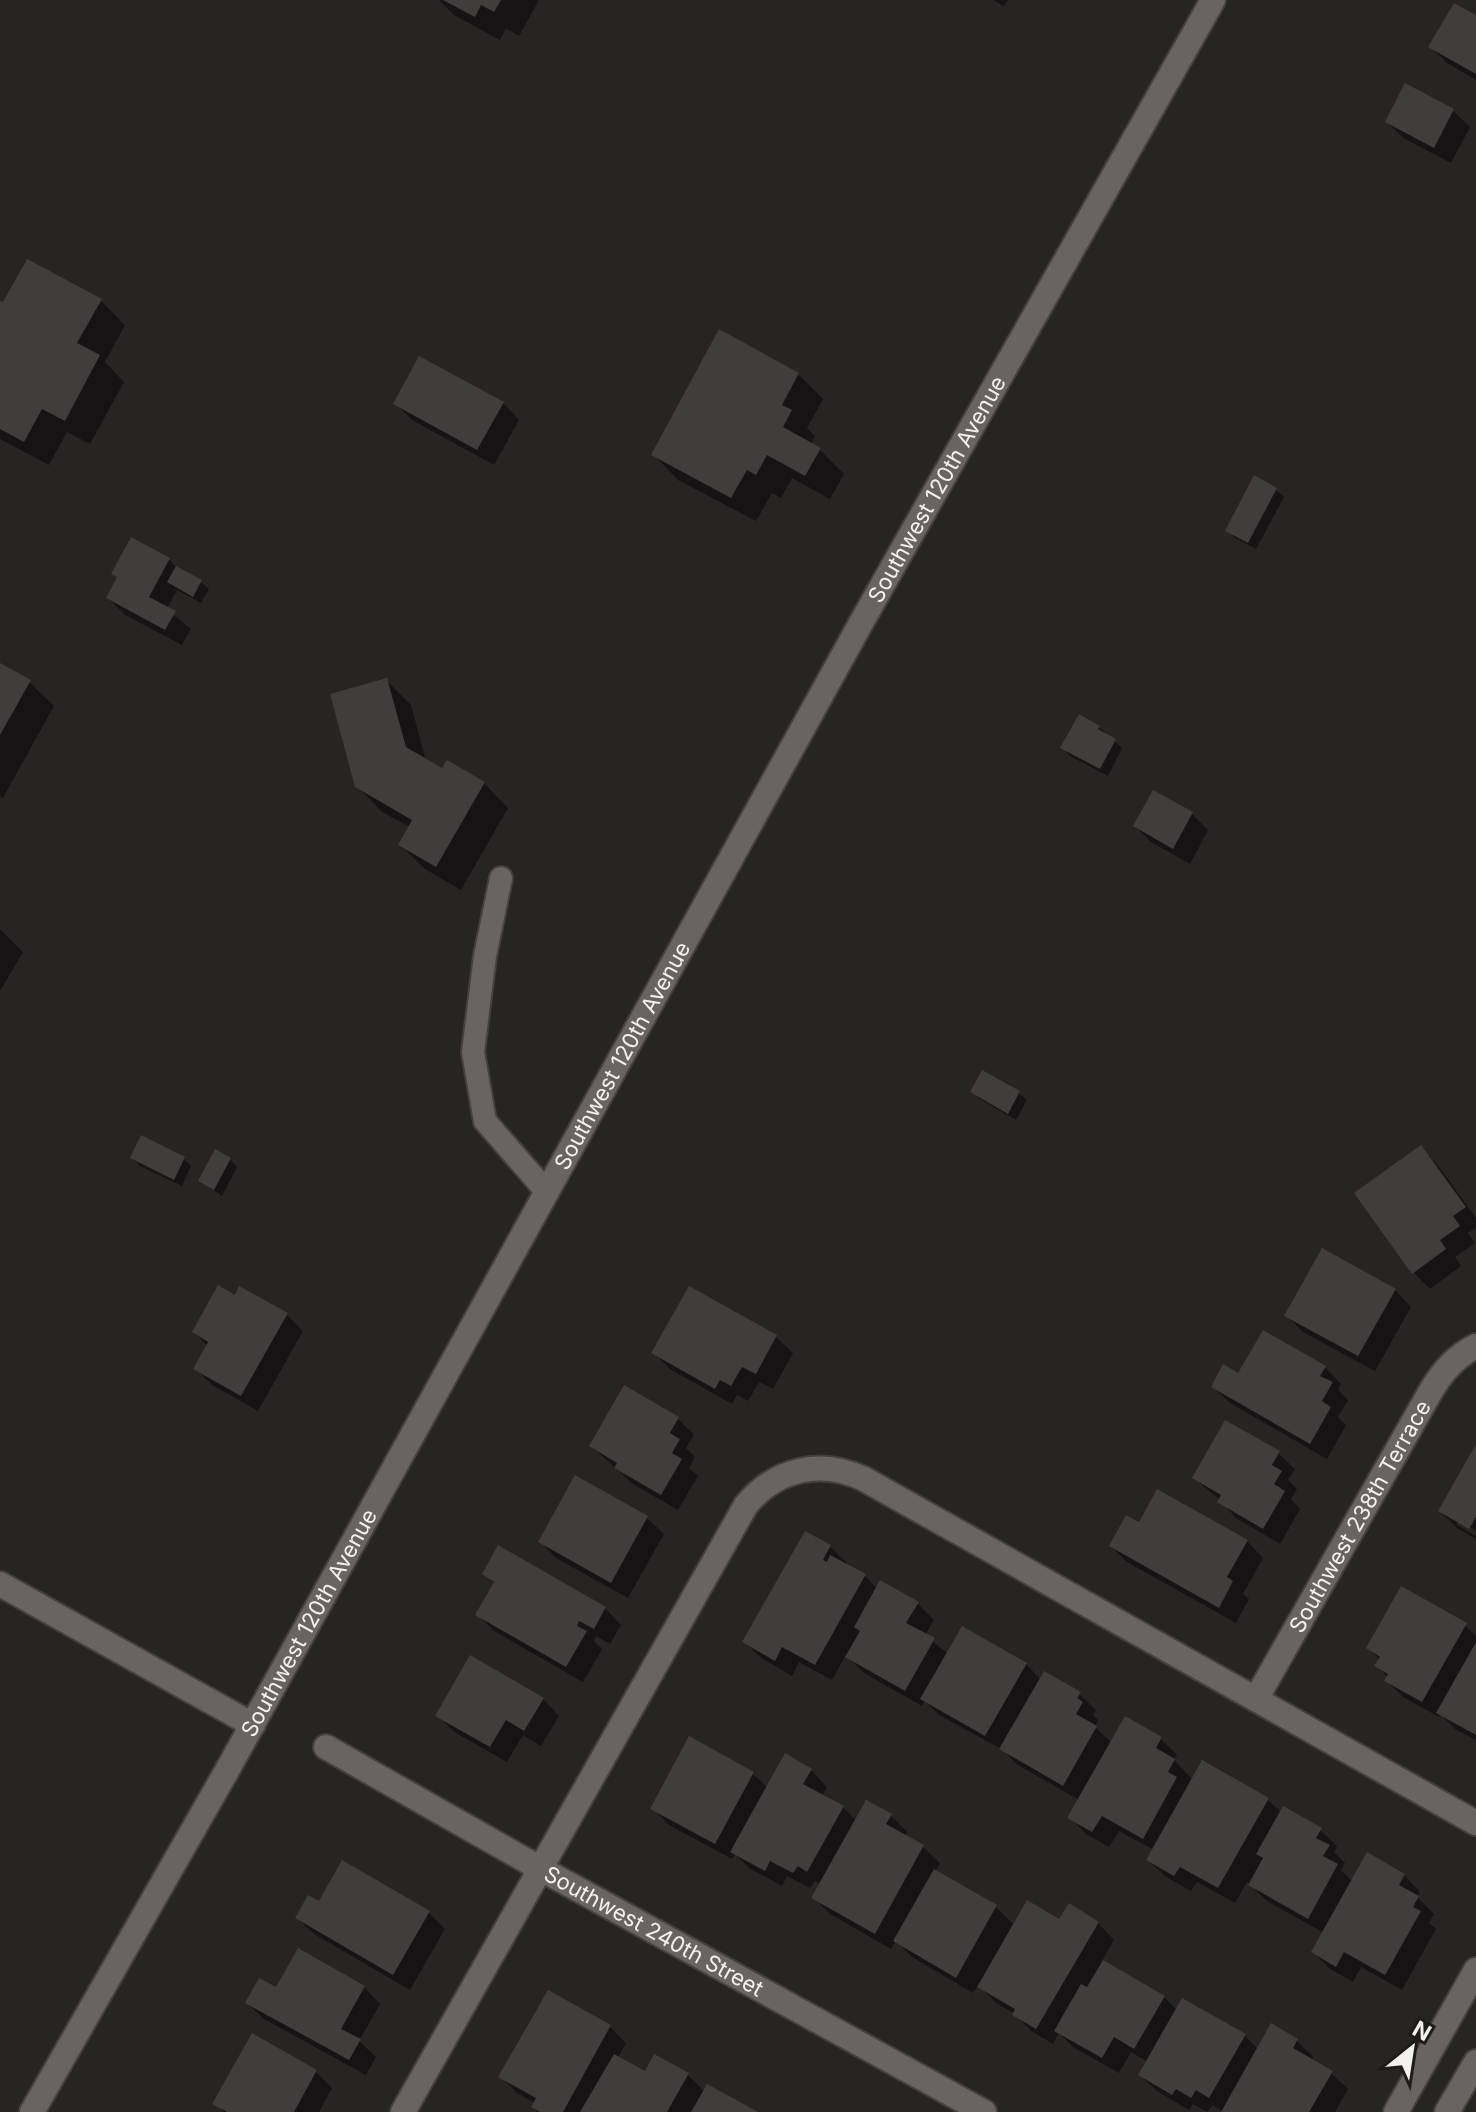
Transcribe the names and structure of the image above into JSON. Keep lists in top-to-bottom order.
{
  "streets": {
    "street": ["Southwest 120th Avenue", "Southwest 238th Terrace", "Southwest 240th Street"]
  },
  "north": "top right"
}
